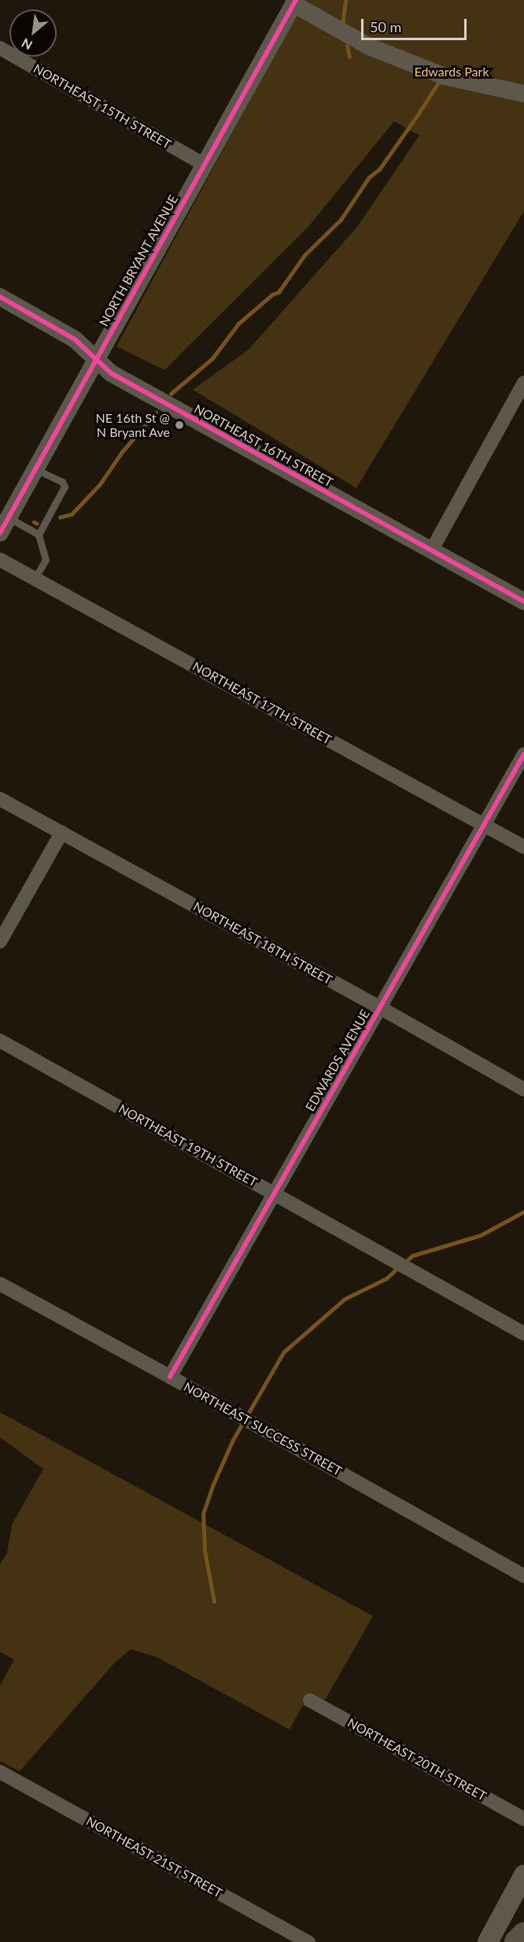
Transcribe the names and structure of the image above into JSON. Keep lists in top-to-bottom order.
{
  "streets": {
    "street": [
      "NORTHEAST 15TH STREET",
      "NORTH BRYANT AVENUE",
      "NORTHEAST 16TH STREET",
      "NORTHEAST 17TH STREET",
      "NORTHEAST 18TH STREET",
      "EDWARDS AVENUE",
      "NORTHEAST 19TH STREET",
      "NORTHEAST SUCCESS STREET",
      "NORTHEAST 20TH STREET",
      "NORTHEAST 21ST STREET"
    ]
  },
  "crossings": [
    ["NORTHEAST 15TH STREET", "NORTH BRYANT AVENUE"],
    ["NORTH BRYANT AVENUE", "NORTHEAST 16TH STREET"],
    ["NORTHEAST 17TH STREET", "EDWARDS AVENUE"],
    ["NORTHEAST 18TH STREET", "EDWARDS AVENUE"],
    ["EDWARDS AVENUE", "NORTHEAST 19TH STREET"],
    ["EDWARDS AVENUE", "NORTHEAST SUCCESS STREET"]
  ],
  "parks": ["Edwards Park"],
  "places": ["NE 16th St @ N Bryant Ave"],
  "scale_bar": "50 m",
  "north": "bottom left"
}
